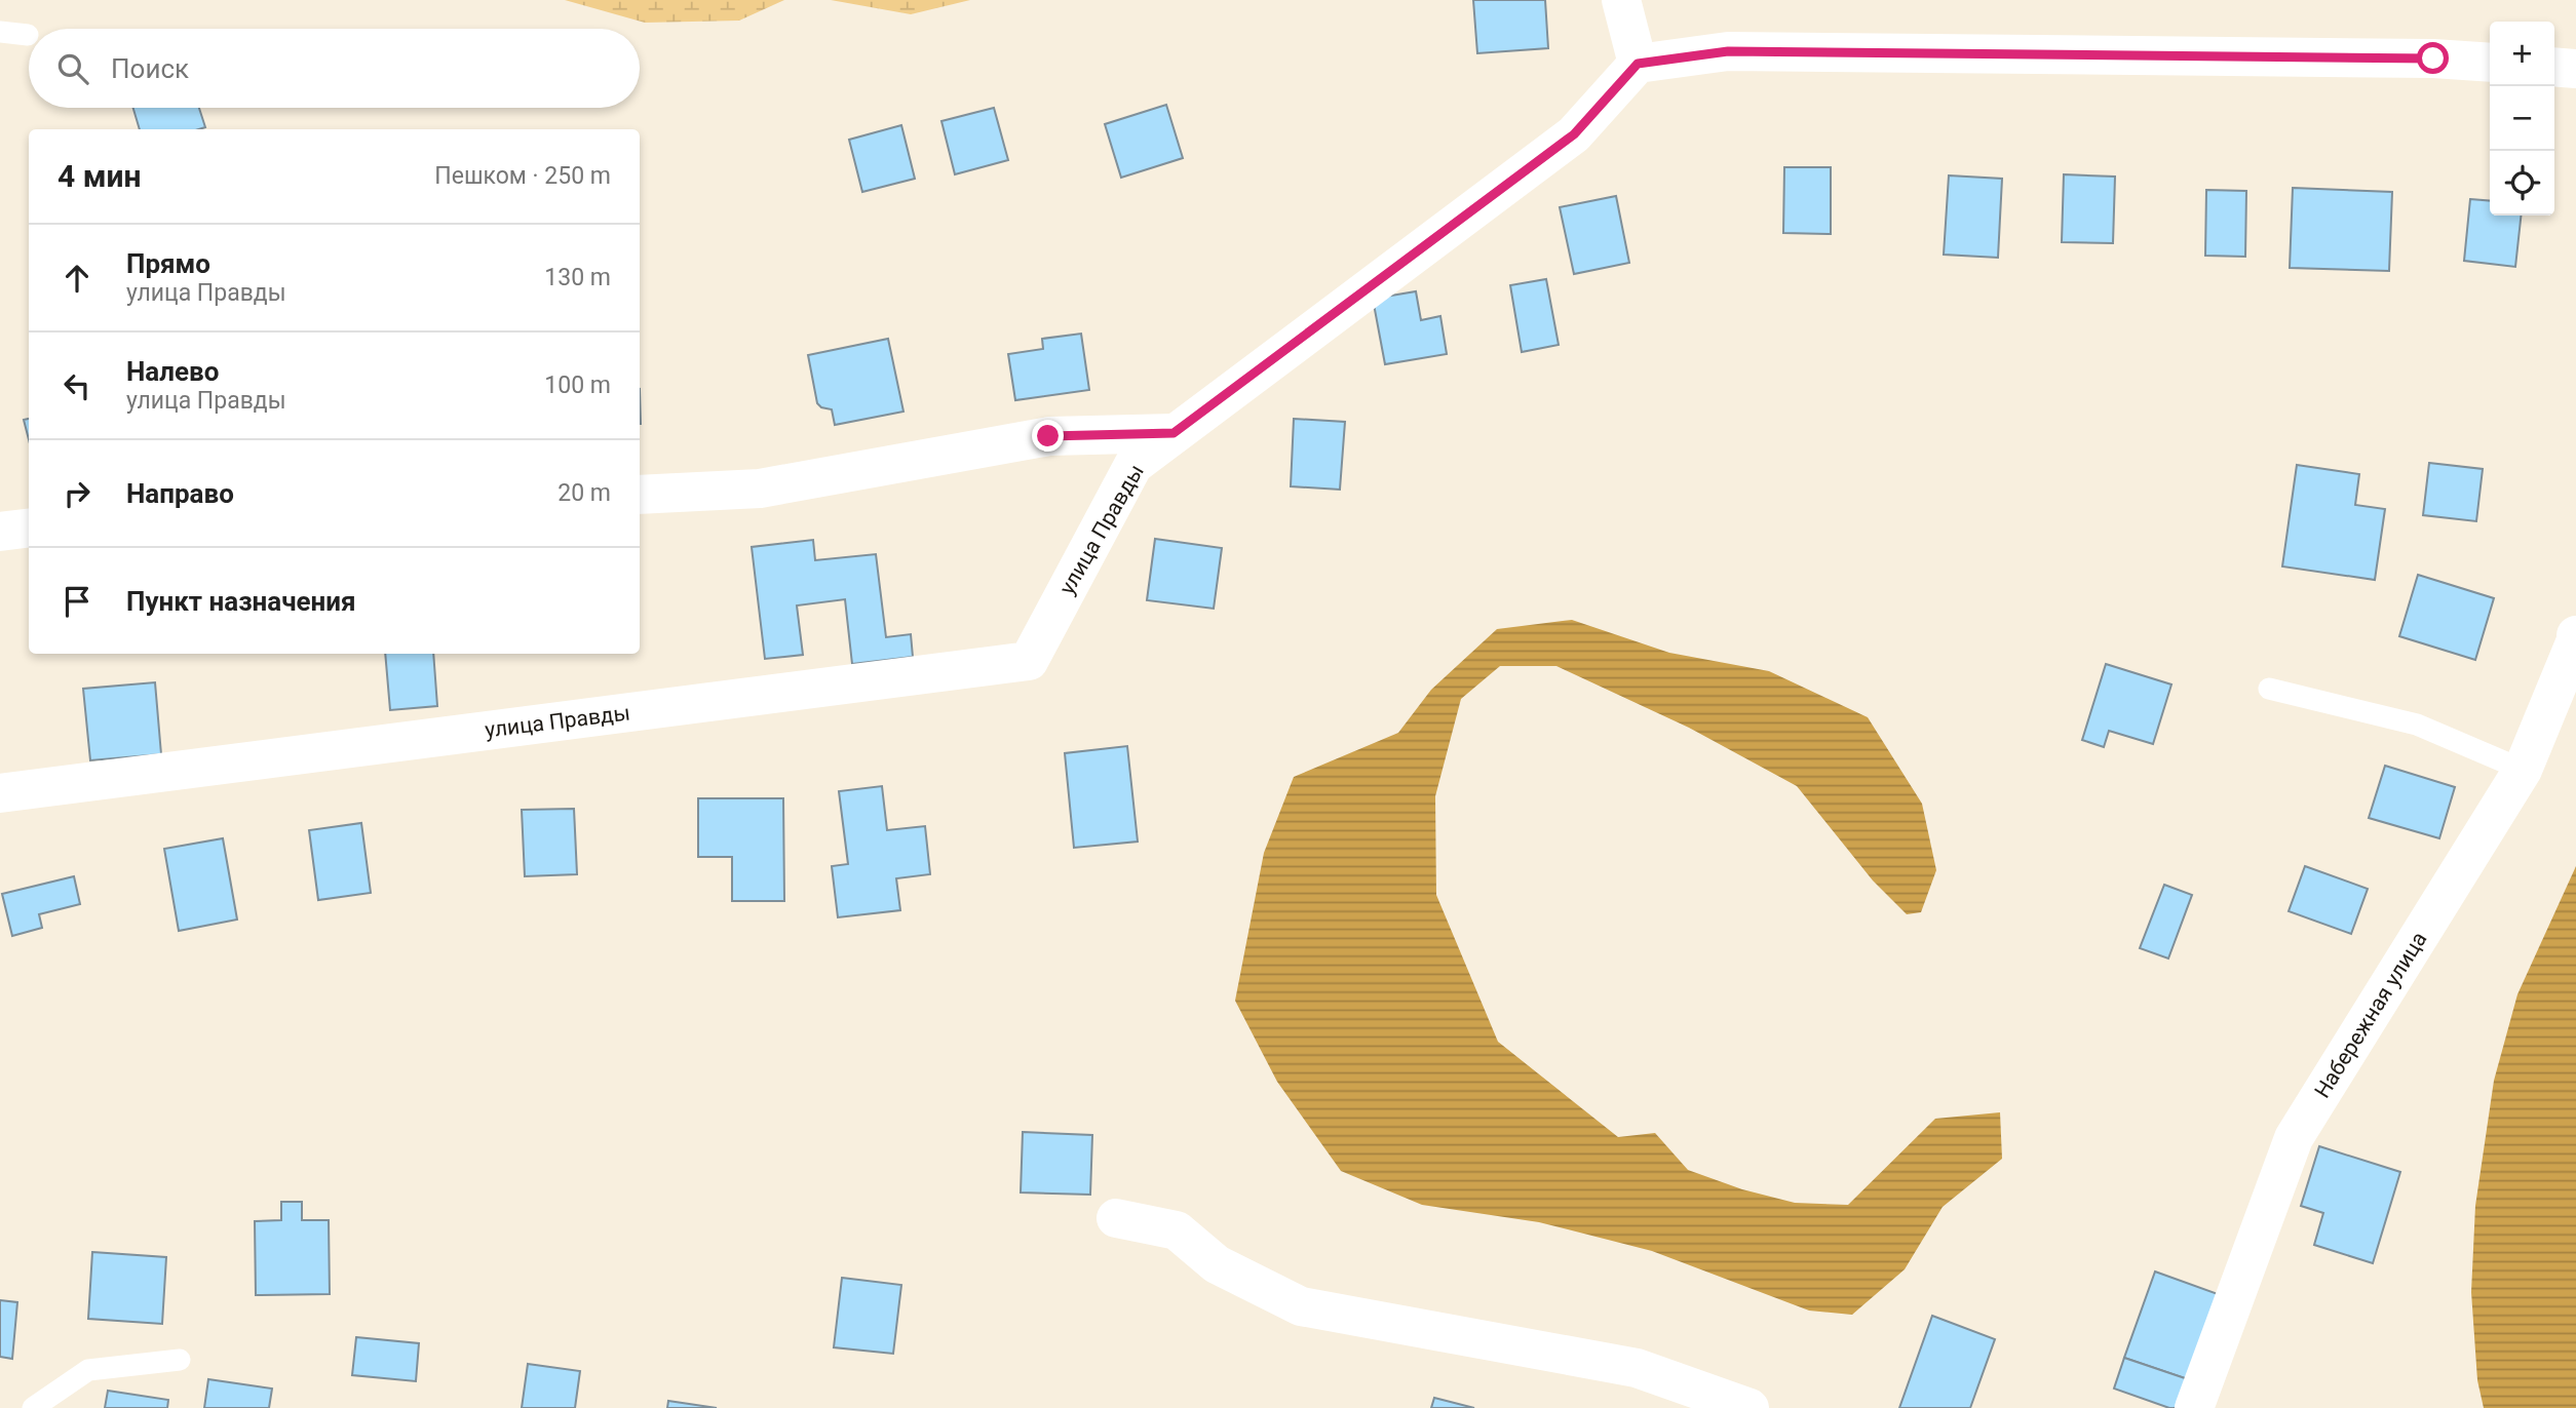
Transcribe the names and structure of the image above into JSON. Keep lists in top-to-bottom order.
{
  "streets": {
    "street": ["улица Правды", "Набережная улица"]
  },
  "page": {
    "map_buttons": ["+", "−"],
    "search": "Поиск",
    "heading": ["4 мин", "Пешком · 250 m"],
    "list": [
      ["Прямо", "улица Правды", "130 m"],
      ["Налево", "улица Правды", "100 m"],
      ["Направо", "20 m"],
      "Пункт назначения"
    ]
  }
}
